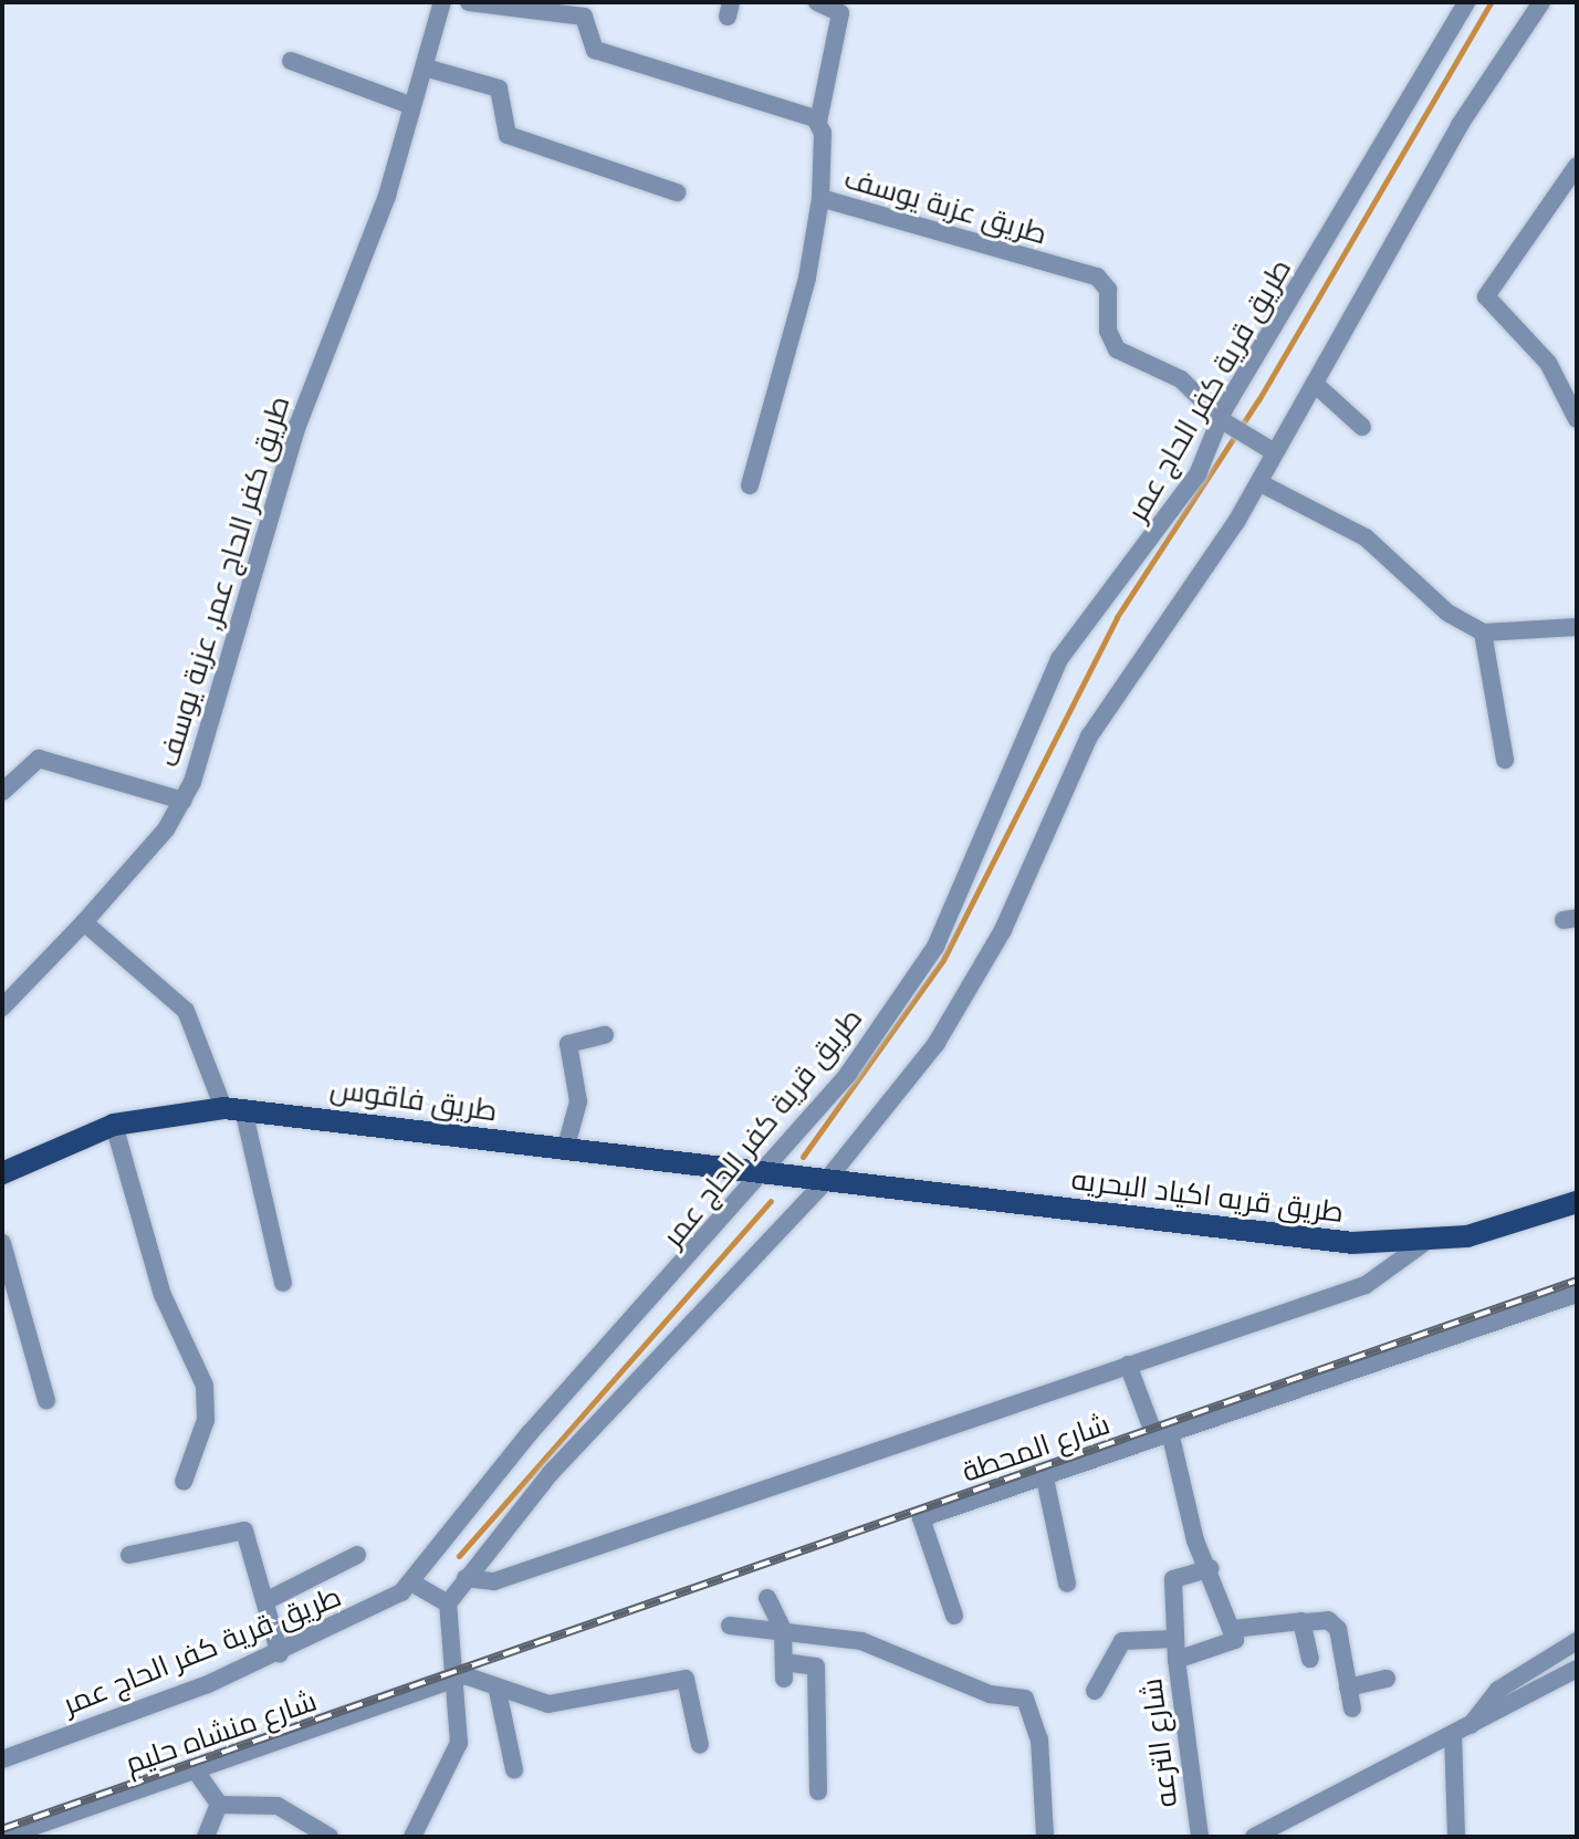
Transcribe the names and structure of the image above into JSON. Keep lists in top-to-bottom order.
{
  "streets": {
    "main road": ["طريق فاقوس", "طريق قريه اكياد البحريه"],
    "street": [
      "طريق عزبة يوسف",
      "طريق قرية كفر الحاج عمر",
      "طريق كفر الحاج عمر, عزبة يوسف",
      "شارع المحطة",
      "شارع منشاه حليم",
      "شارع الترعه"
    ]
  },
  "crossings": [
    ["طريق عزبة يوسف", "طريق قرية كفر الحاج عمر"],
    ["طريق قرية كفر الحاج عمر", "طريق فاقوس"],
    ["طريق فاقوس", "طريق قريه اكياد البحريه"]
  ]
}
